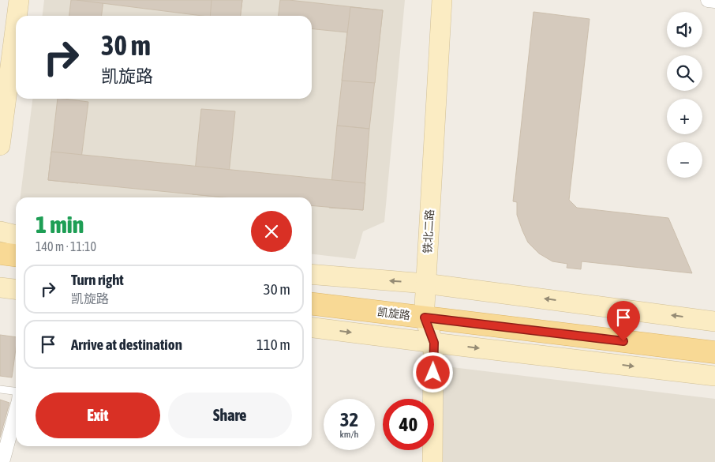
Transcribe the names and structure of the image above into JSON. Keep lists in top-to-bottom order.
{
  "streets": {
    "main road": ["凯旋路"],
    "street": ["铁北二路"]
  },
  "crossings": [
    ["铁北二路", "凯旋路"]
  ],
  "page": {
    "map_buttons": ["+", "−"],
    "turn": ["30 m", "凯旋路"],
    "heading": ["1 min", "140 m · 11:10"],
    "list": [
      {
        "name": "Turn right",
        "note": "凯旋路",
        "value": "30 m"
      },
      {
        "name": "Arrive at destination",
        "value": "110 m"
      }
    ],
    "buttons": ["Exit", "Share"],
    "speed": "32 km/h",
    "limit": "40"
  }
}
